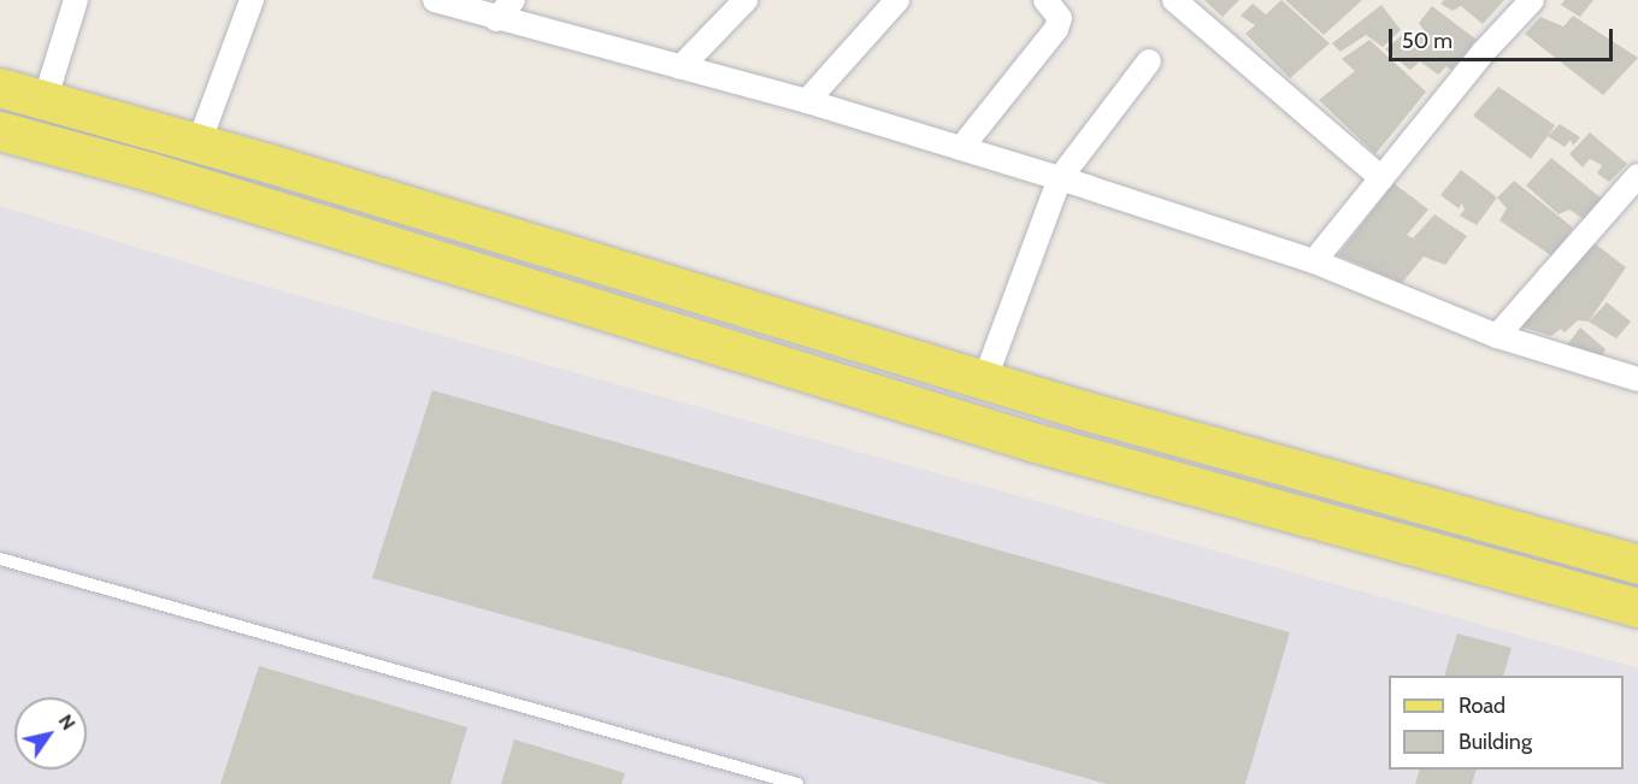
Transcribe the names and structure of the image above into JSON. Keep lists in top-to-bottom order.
{
  "legend": ["Road", "Building"],
  "scale_bar": "50 m",
  "north": "top right"
}
